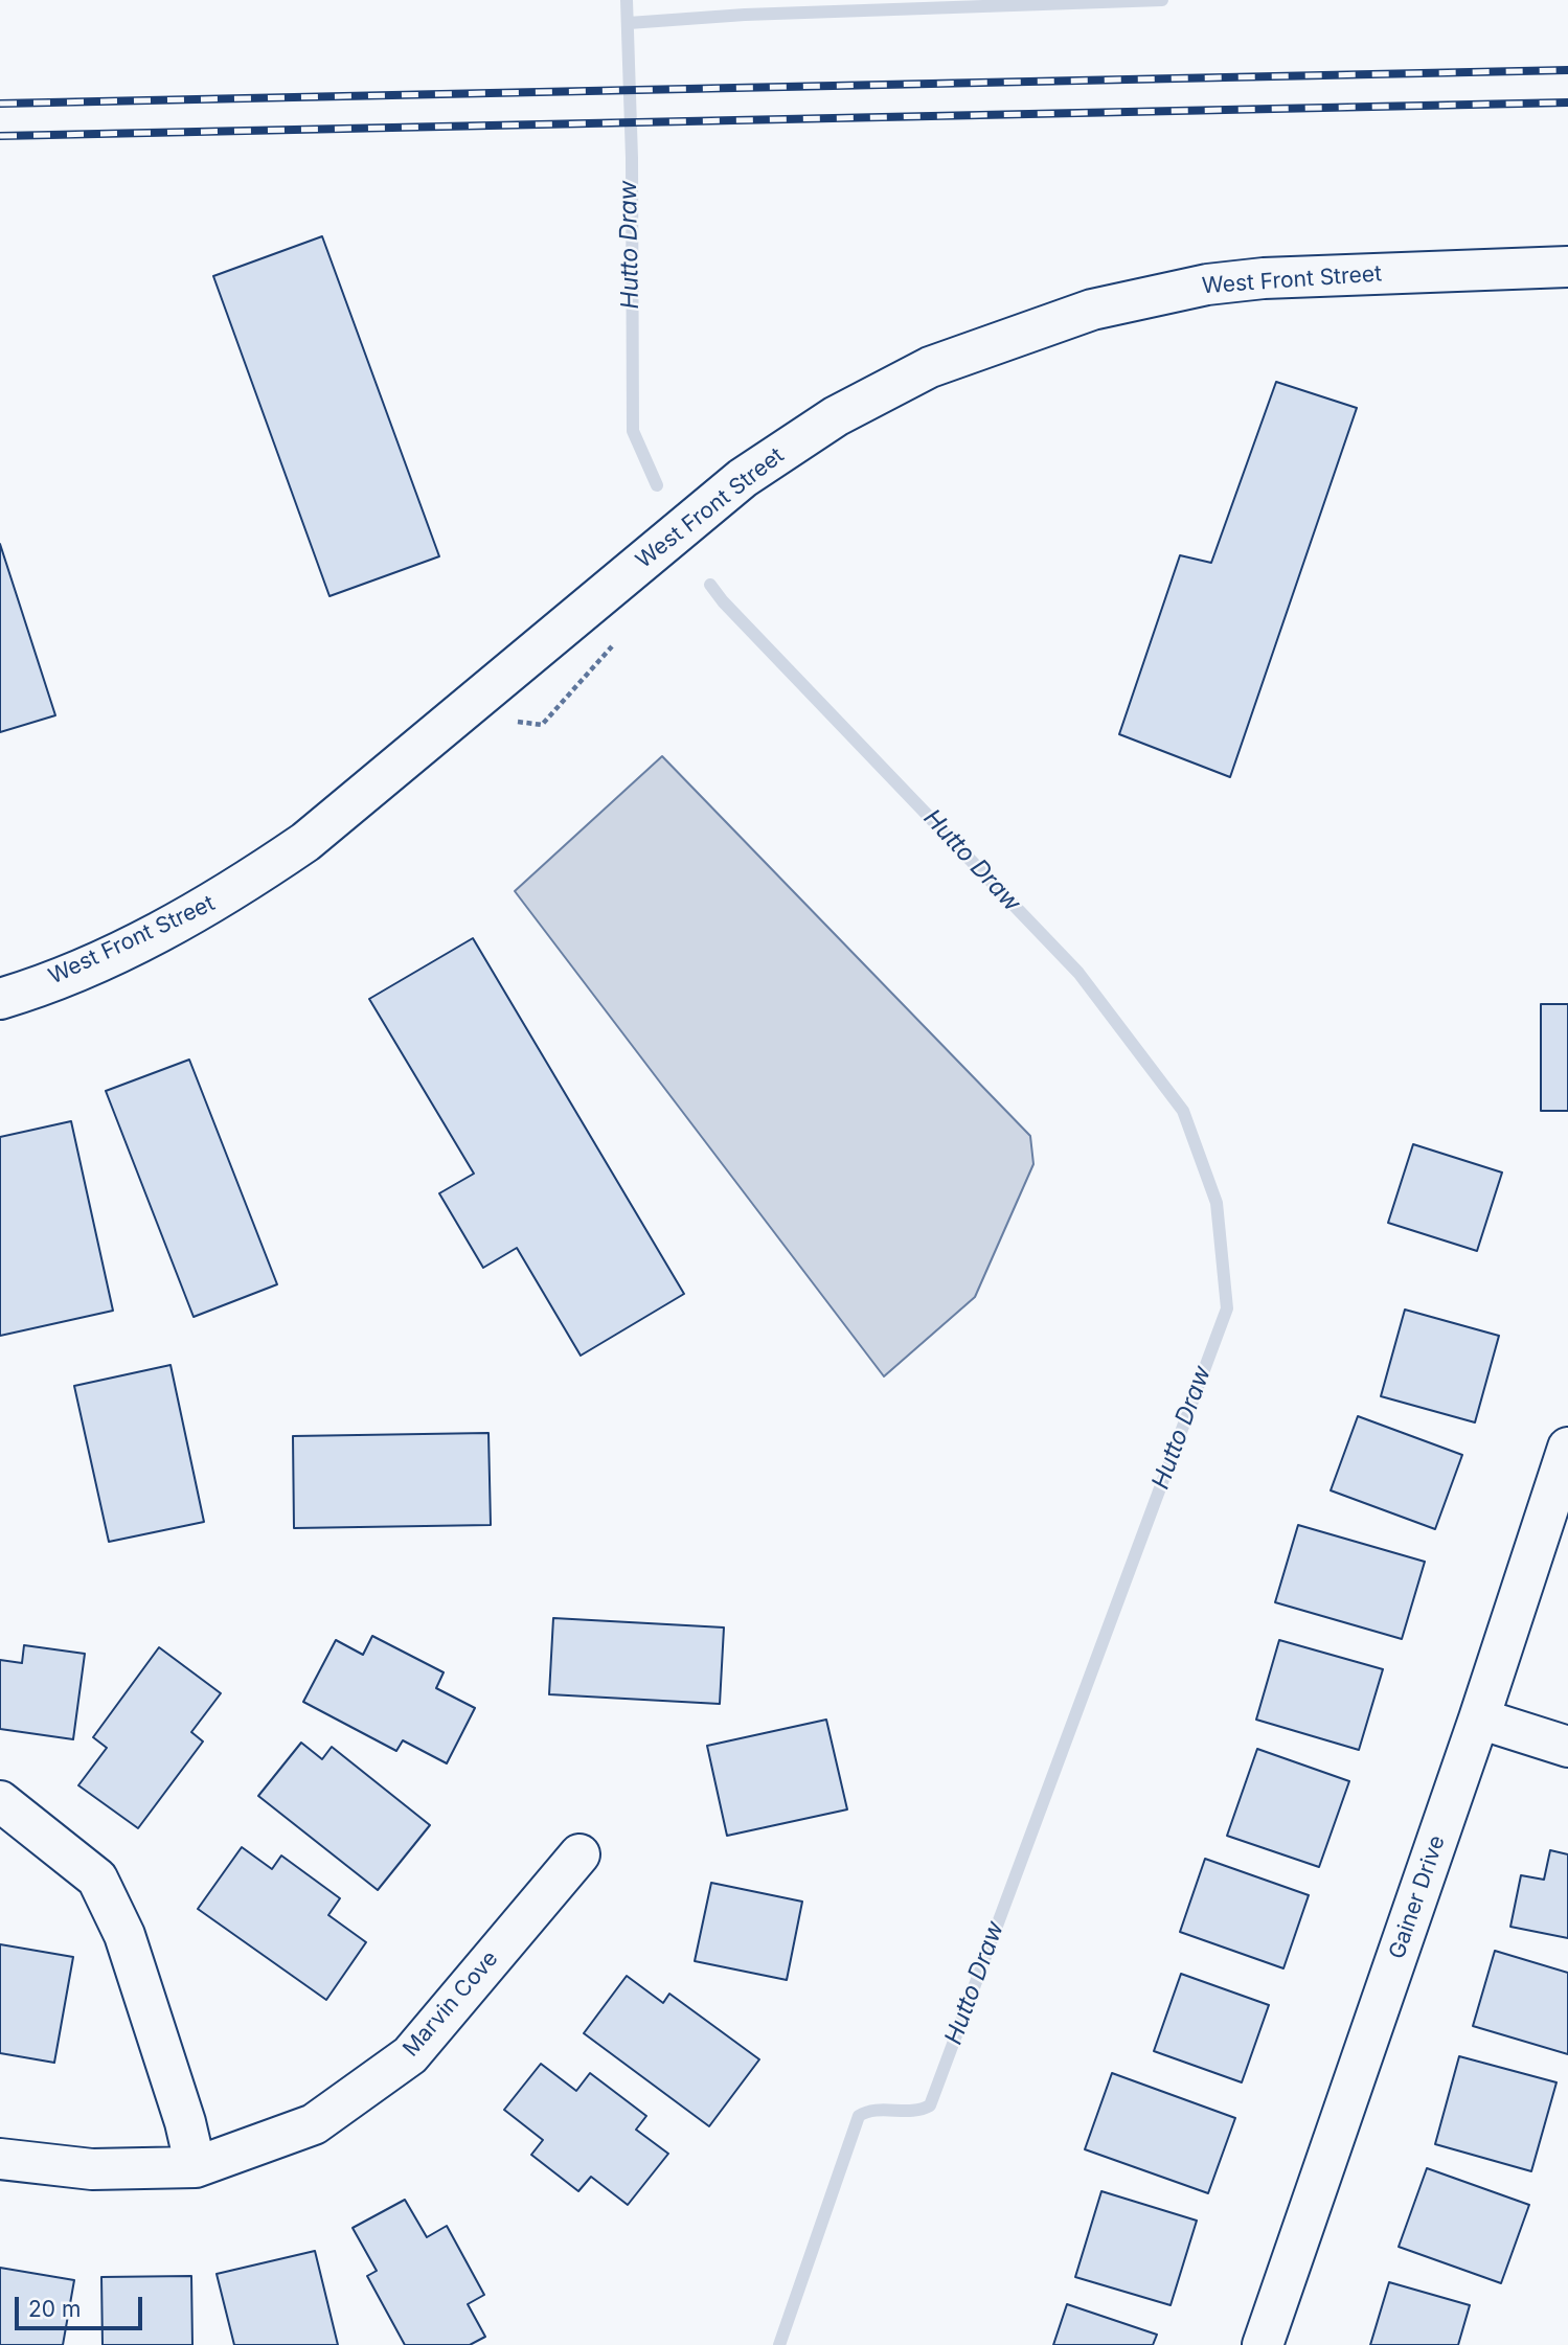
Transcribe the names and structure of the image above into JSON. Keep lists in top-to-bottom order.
{
  "streets": {
    "street": ["West Front Street", "Gainer Drive", "Marvin Cove"]
  },
  "water": ["Hutto Draw"],
  "scale_bar": "20 m"
}
